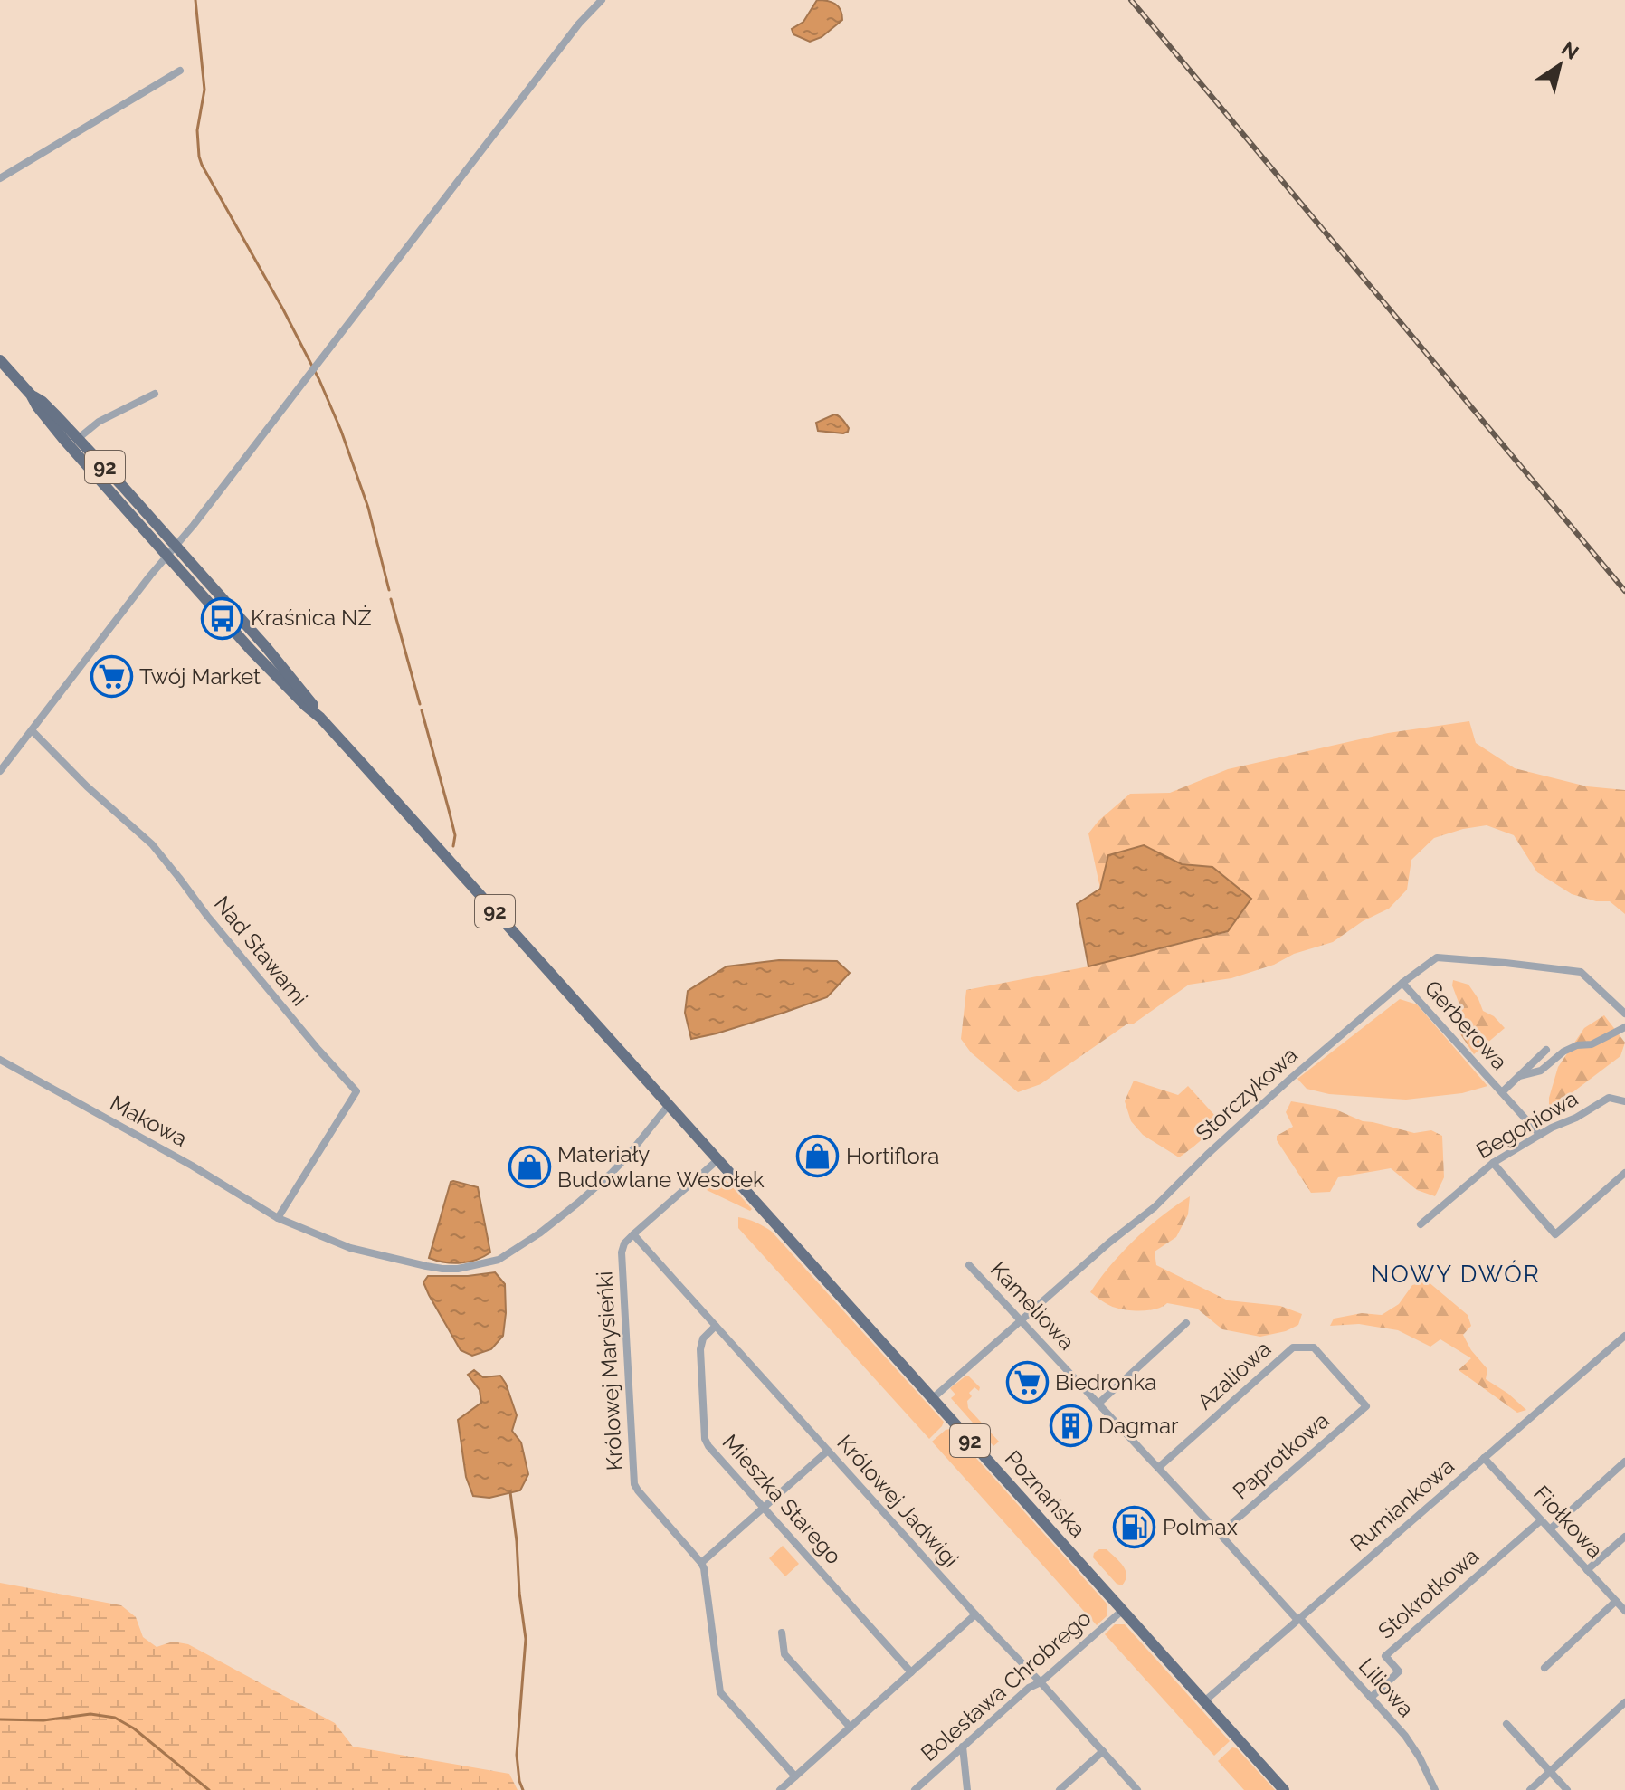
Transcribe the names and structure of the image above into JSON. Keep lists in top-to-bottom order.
{
  "streets": {
    "main road": ["92", "Poznańska"],
    "street": [
      "Nad Stawami",
      "Gerberowa",
      "Storczykowa",
      "Makowa",
      "Begoniowa",
      "Kameliowa",
      "Królowej Marysieńki",
      "Azaliowa",
      "Paprotkowa",
      "Mieszka Starego",
      "Królowej Jadwigi",
      "Rumiankowa",
      "Fiołkowa",
      "Stokrotkowa",
      "Bolesława Chrobrego",
      "Liliowa"
    ]
  },
  "crossings": [
    ["92", "Makowa"],
    ["92", "Poznańska"],
    ["Nad Stawami", "Makowa"],
    ["Gerberowa", "Storczykowa"],
    ["Gerberowa", "Begoniowa"],
    ["Storczykowa", "Kameliowa"],
    ["Storczykowa", "Poznańska"],
    ["Kameliowa", "Azaliowa"],
    ["Kameliowa", "Paprotkowa"],
    ["Kameliowa", "Rumiankowa"],
    ["Kameliowa", "Liliowa"],
    ["Królowej Marysieńki", "Królowej Jadwigi"],
    ["Azaliowa", "Paprotkowa"],
    ["Poznańska", "Rumiankowa"],
    ["Poznańska", "Bolesława Chrobrego"],
    ["Mieszka Starego", "Królowej Jadwigi"],
    ["Królowej Jadwigi", "Bolesława Chrobrego"],
    ["Rumiankowa", "Fiołkowa"],
    ["Rumiankowa", "Liliowa"],
    ["Fiołkowa", "Stokrotkowa"],
    ["Stokrotkowa", "Liliowa"]
  ],
  "districts": ["NOWY DWÓR"],
  "places": {
    "bus stop": ["Kraśnica NŻ"],
    "supermarket": ["Twój Market", "Biedronka"],
    "shop": ["Hortiflora", "Materiały Budowlane Wesołek"],
    "building": ["Dagmar"],
    "fuel station": ["Polmax"]
  },
  "north": "top right"
}
